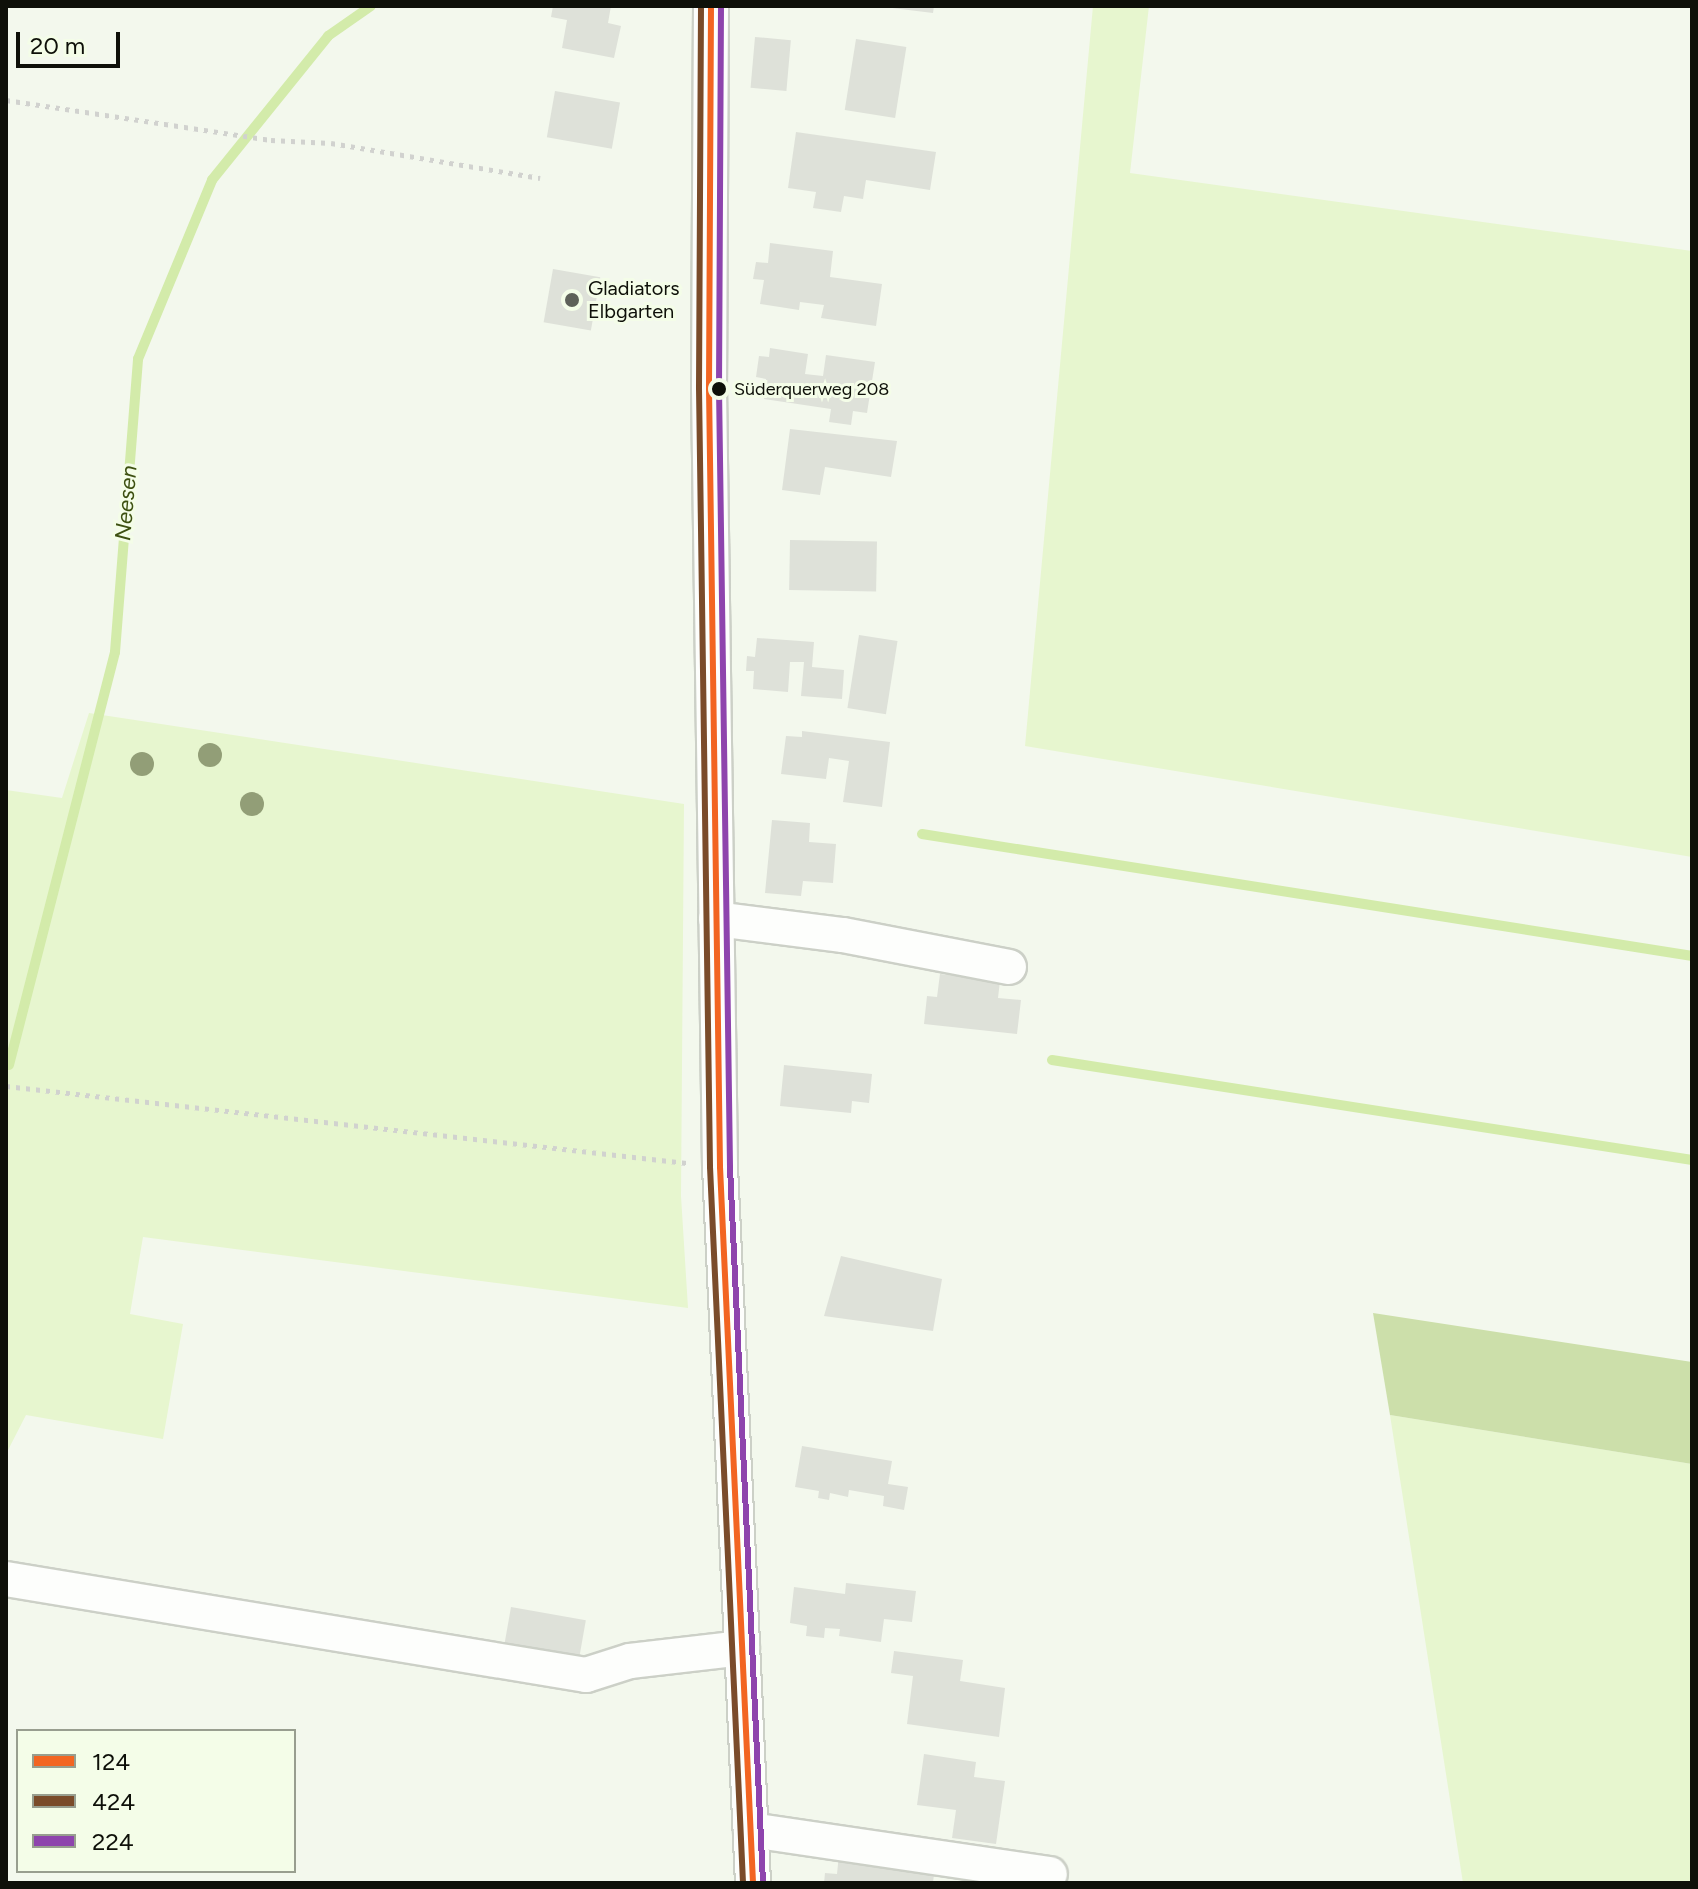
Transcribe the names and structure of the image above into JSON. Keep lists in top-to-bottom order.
{
  "water": ["Neesen"],
  "places": ["Gladiators Elbgarten", "Süderquerweg 208"],
  "lines": ["transit line 124", "transit line 424", "transit line 224"],
  "legend": ["124", "424", "224"],
  "scale_bar": "20 m"
}
